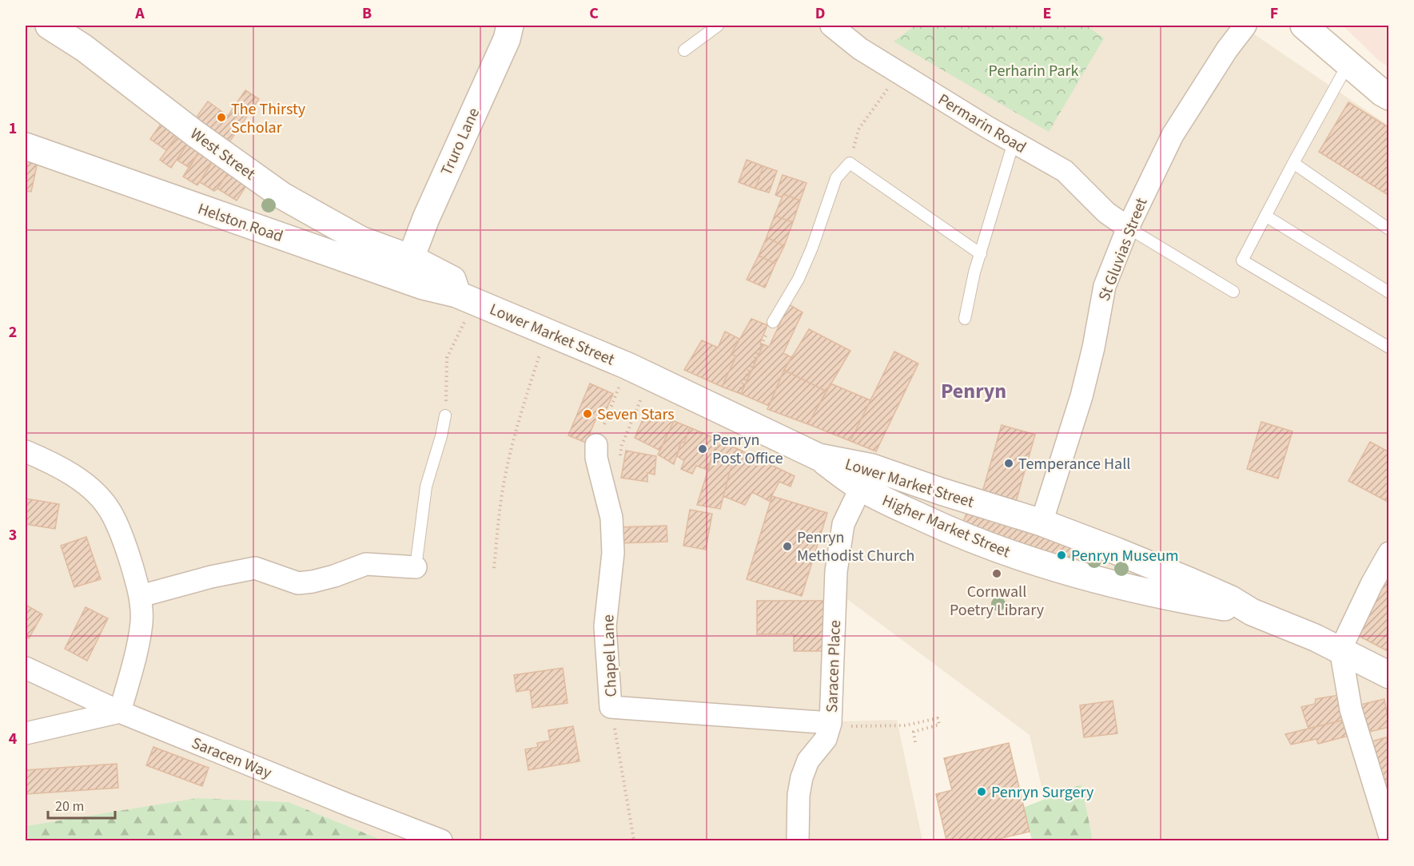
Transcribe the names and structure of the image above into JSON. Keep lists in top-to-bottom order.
{
  "streets": {
    "street": [
      "Permarin Road",
      "Truro Lane",
      "West Street",
      "Helston Road",
      "St Gluvias Street",
      "Lower Market Street",
      "Higher Market Street",
      "Chapel Lane",
      "Saracen Place",
      "Saracen Way"
    ]
  },
  "crossings": [
    ["Permarin Road", "St Gluvias Street"],
    ["Truro Lane", "West Street"],
    ["West Street", "Helston Road"],
    ["West Street", "Lower Market Street"],
    ["Helston Road", "Lower Market Street"],
    ["St Gluvias Street", "Lower Market Street"],
    ["Lower Market Street", "Higher Market Street"],
    ["Higher Market Street", "Saracen Place"],
    ["Chapel Lane", "Saracen Place"]
  ],
  "districts": ["Penryn"],
  "parks": ["Perharin Park"],
  "places": [
    "The Thirsty Scholar",
    "Seven Stars",
    "Penryn Post Office",
    "Temperance Hall",
    "Penryn Methodist Church",
    "Penryn Museum",
    "Cornwall Poetry Library",
    "Penryn Surgery"
  ],
  "scale_bar": "20 m",
  "grid": {
    "columns": [
      "A",
      "B",
      "C",
      "D",
      "E",
      "F"
    ],
    "rows": [
      "1",
      "2",
      "3",
      "4"
    ]
  }
}
